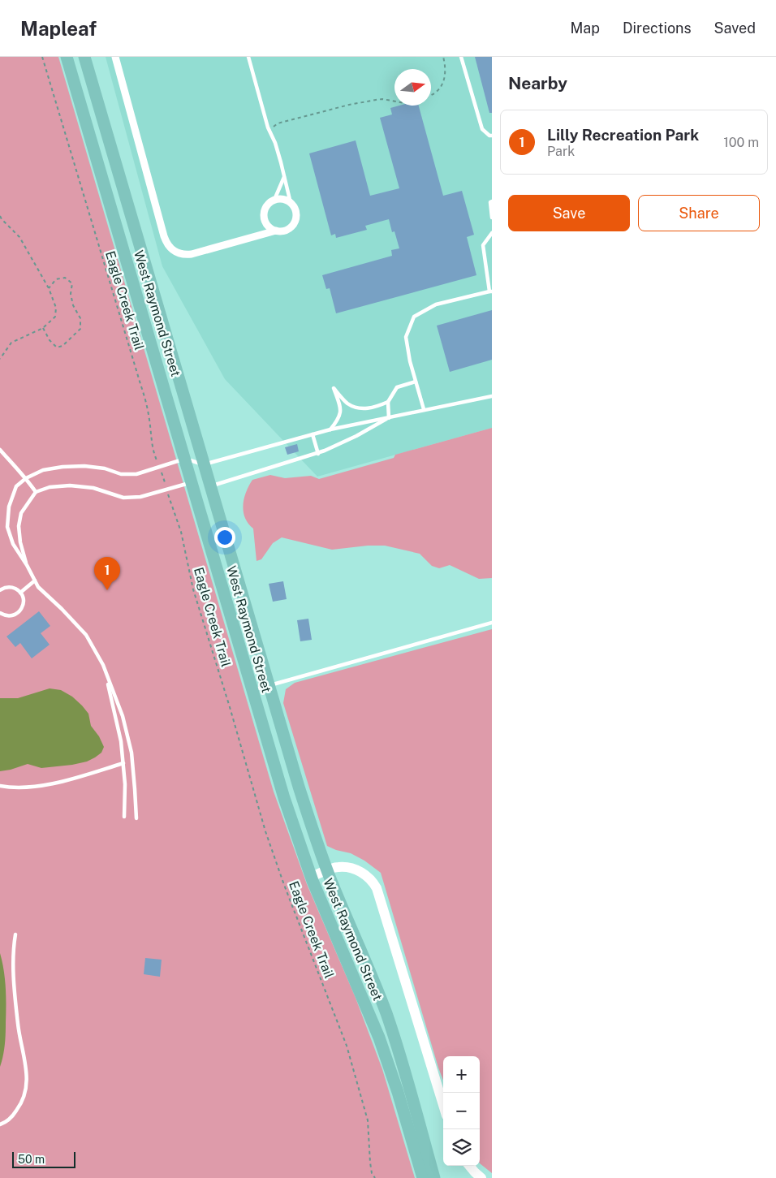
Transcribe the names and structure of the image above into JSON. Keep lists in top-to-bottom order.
{
  "streets": {
    "main road": ["West Raymond Street"],
    "path": ["Eagle Creek Trail"]
  },
  "scale_bar": "50 m",
  "north": "right",
  "page": {
    "header": "Mapleaf",
    "nav": ["Map", "Directions", "Saved"],
    "heading": "Nearby",
    "list": [
      {
        "mark": "1",
        "name": "Lilly Recreation Park",
        "note": "Park",
        "value": "100 m"
      }
    ],
    "buttons": ["Save", "Share"],
    "pins": "1",
    "map_buttons": ["+", "−"],
    "scale": "50 m"
  }
}
